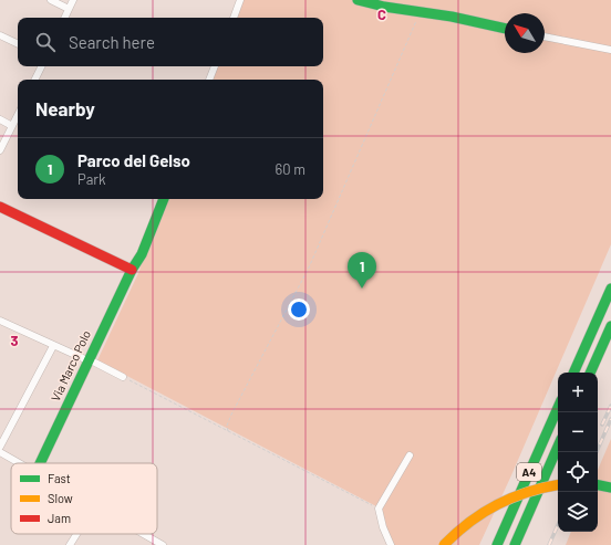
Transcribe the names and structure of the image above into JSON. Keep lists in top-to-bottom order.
{
  "streets": {
    "main road": ["Via Marco Polo", "A4"]
  },
  "legend": ["Fast", "Slow", "Jam"],
  "north": "top left",
  "page": {
    "search": "Search here",
    "heading": "Nearby",
    "list": [
      {
        "mark": "1",
        "name": "Parco del Gelso",
        "note": "Park",
        "value": "60 m"
      }
    ],
    "pins": "1",
    "map_buttons": ["+", "−"]
  },
  "grid": {
    "columns": ["C"],
    "rows": ["3"]
  }
}
